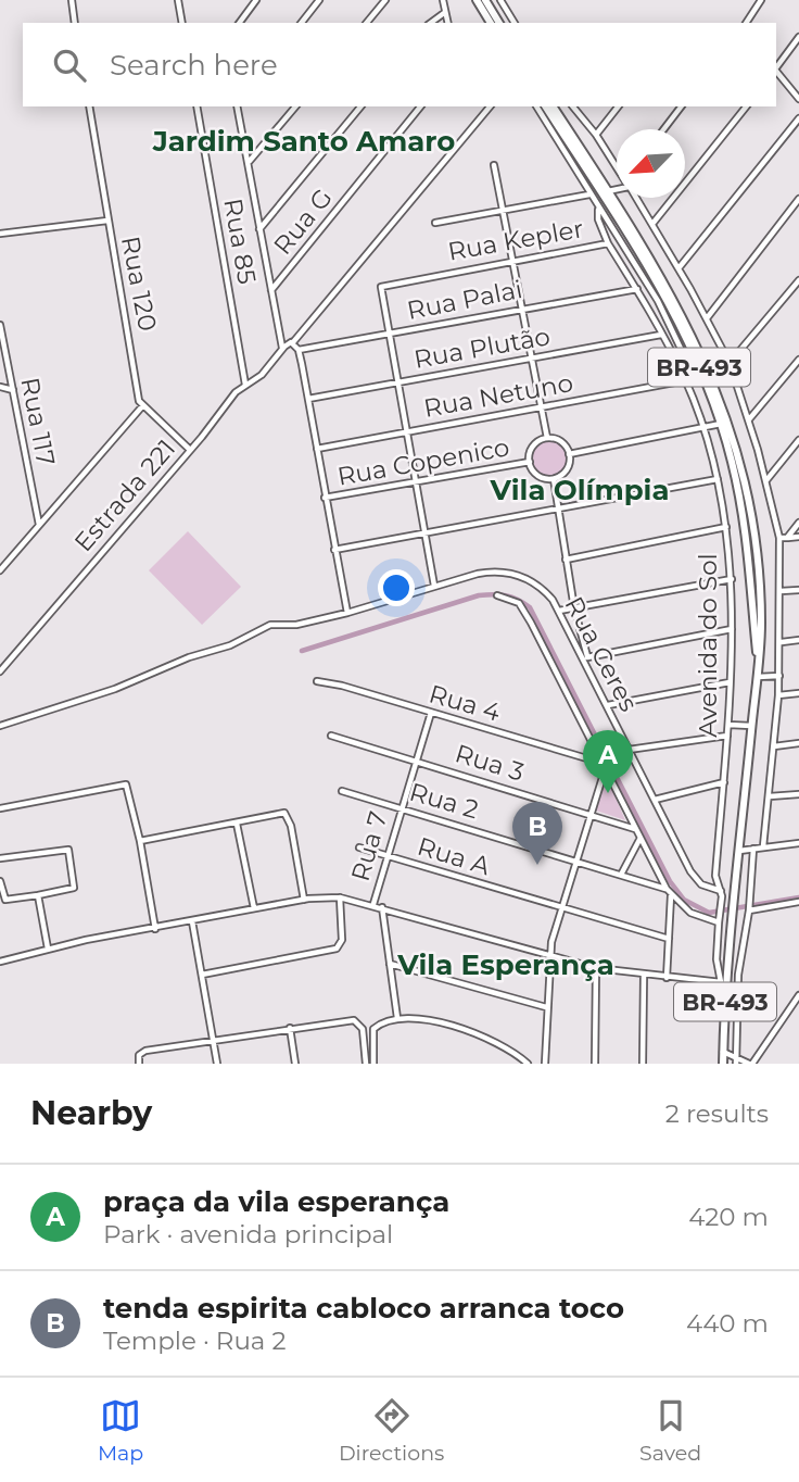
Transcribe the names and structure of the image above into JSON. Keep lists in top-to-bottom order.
{
  "streets": {
    "highway": ["BR-493"],
    "street": [
      "Rua G",
      "Rua Kepler",
      "Rua 85",
      "Rua 120",
      "Rua Palai",
      "Rua Plutão",
      "Rua Netuno",
      "Rua 117",
      "Rua Copenico",
      "Estrada 221",
      "Avenida do Sol",
      "Rua Ceres",
      "Rua 4",
      "Rua 3",
      "Rua 2",
      "Rua 7",
      "Rua A"
    ]
  },
  "crossings": [
    ["Rua Kepler", "Rua Palai"],
    ["Rua Kepler", "Avenida do Sol"],
    ["Rua 85", "Estrada 221"],
    ["Rua Palai", "Rua Copenico"],
    ["Rua Palai", "Avenida do Sol"],
    ["Rua Plutão", "Rua Copenico"],
    ["Rua Plutão", "Avenida do Sol"],
    ["Rua Netuno", "Rua Copenico"],
    ["Rua Netuno", "Avenida do Sol"],
    ["Rua Copenico", "Rua Ceres"],
    ["Avenida do Sol", "Rua Ceres"],
    ["Rua 4", "Rua 7"],
    ["Rua 3", "Rua 7"],
    ["Rua 2", "Rua 7"],
    ["Rua 7", "Rua A"]
  ],
  "districts": ["Jardim Santo Amaro", "Vila Olímpia", "Vila Esperança"],
  "north": "bottom left",
  "page": {
    "search": "Search here",
    "pins": ["A", "B"],
    "heading": ["Nearby", "2 results"],
    "list": [
      {
        "mark": "A",
        "name": "praça da vila esperança",
        "note": "Park · avenida principal",
        "value": "420 m"
      },
      {
        "mark": "B",
        "name": "tenda espirita cabloco arranca toco",
        "note": "Temple · Rua 2",
        "value": "440 m"
      }
    ],
    "nav": ["Map", "Directions", "Saved"]
  }
}
